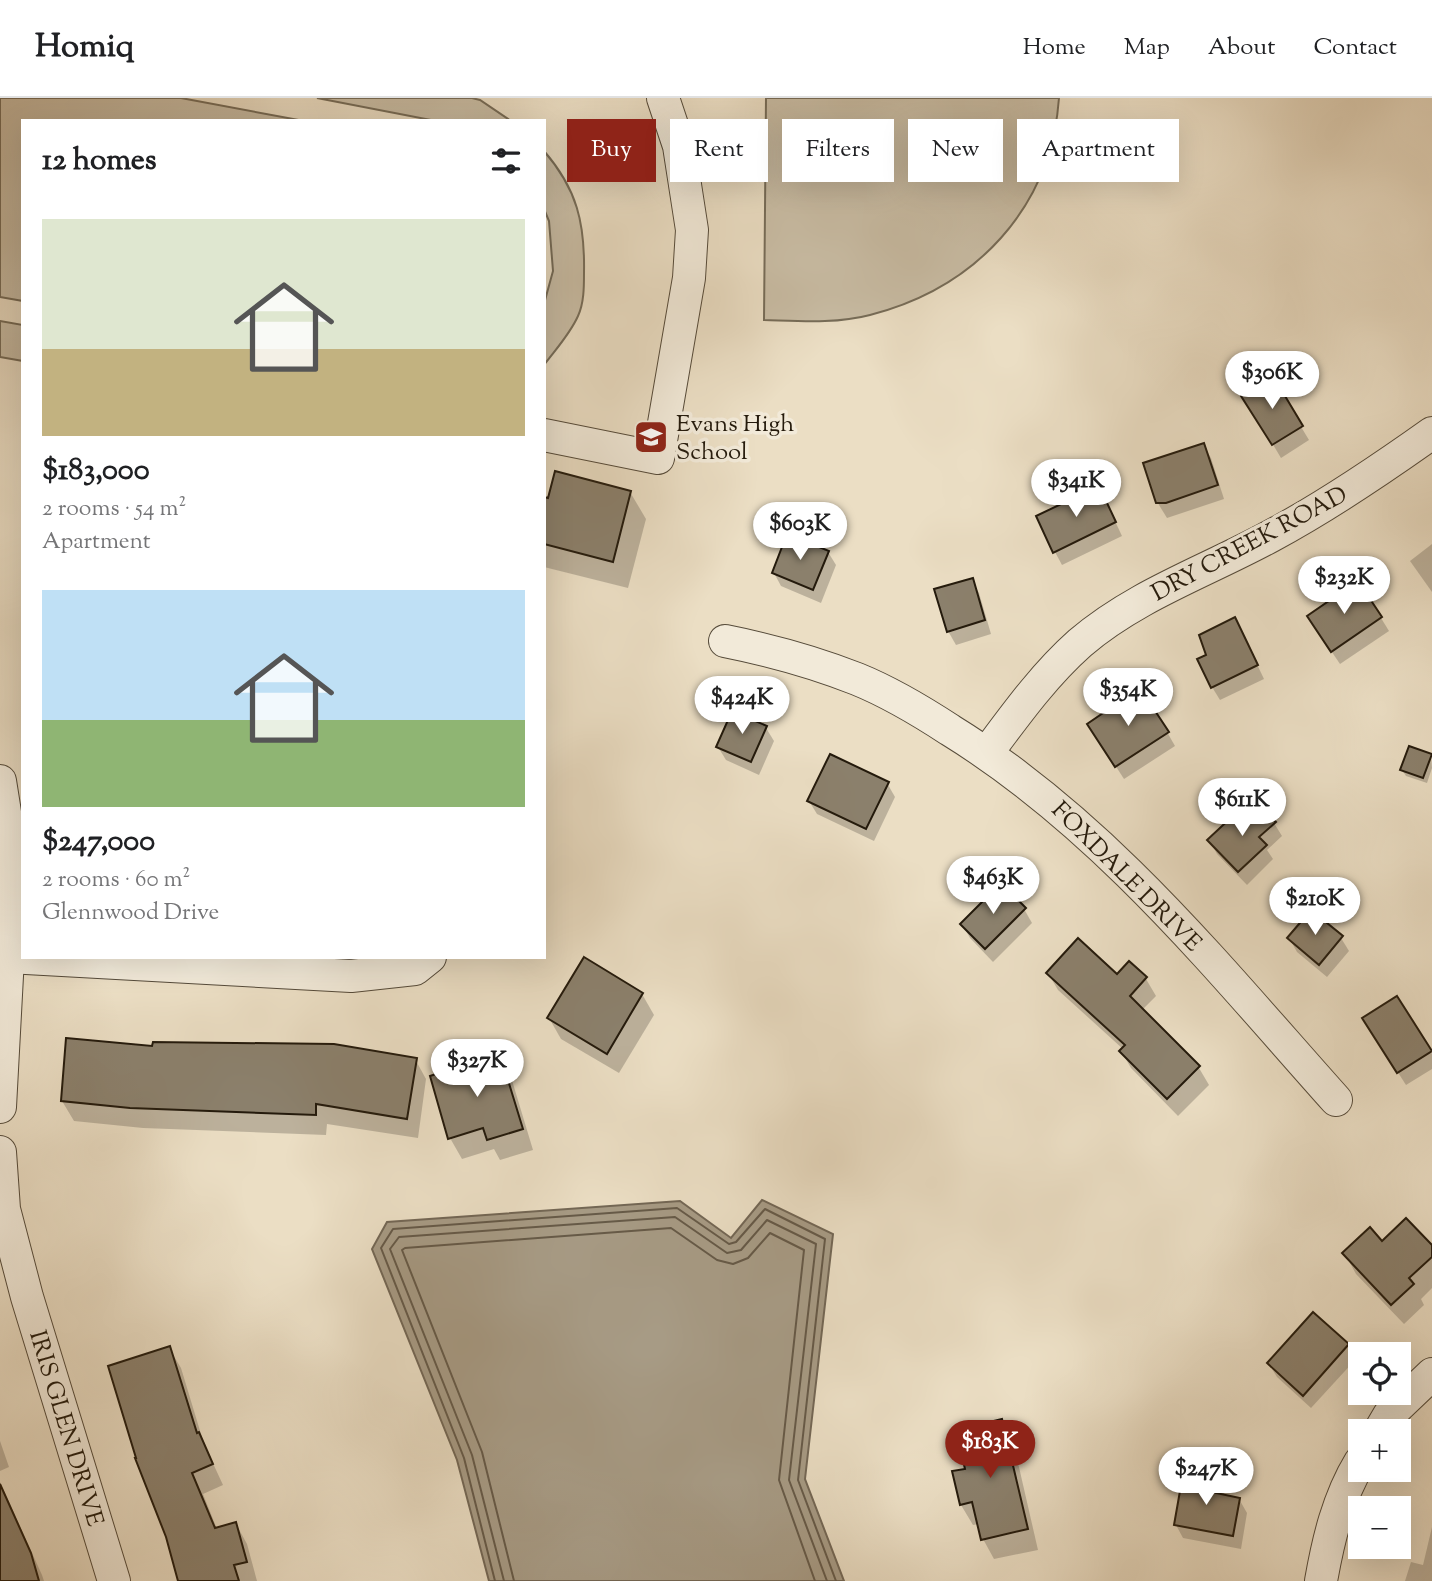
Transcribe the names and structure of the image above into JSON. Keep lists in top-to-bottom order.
{
  "streets": {
    "street": ["DRY CREEK ROAD", "FOXDALE DRIVE", "IRIS GLEN DRIVE"]
  },
  "crossings": [
    ["DRY CREEK ROAD", "FOXDALE DRIVE"]
  ],
  "places": {
    "school or university": ["Evans High School"]
  },
  "page": {
    "header": "Homiq",
    "nav": [
      "Home",
      "Map",
      "About",
      "Contact"
    ],
    "chip": [
      "Buy",
      "Rent",
      "Filters",
      "New",
      "Apartment"
    ],
    "heading": "12 homes",
    "list": [
      {
        "name": "$183,000",
        "note": "2 rooms · 54 m² · Apartment"
      },
      {
        "name": "$247,000",
        "note": "2 rooms · 60 m² · Glennwood Drive"
      }
    ],
    "price": [
      "$306K",
      "$341K",
      "$603K",
      "$232K",
      "$354K",
      "$424K",
      "$611K",
      "$463K",
      "$210K",
      "$327K",
      "$183K",
      "$247K"
    ],
    "map_buttons": ["+", "−"]
  }
}
